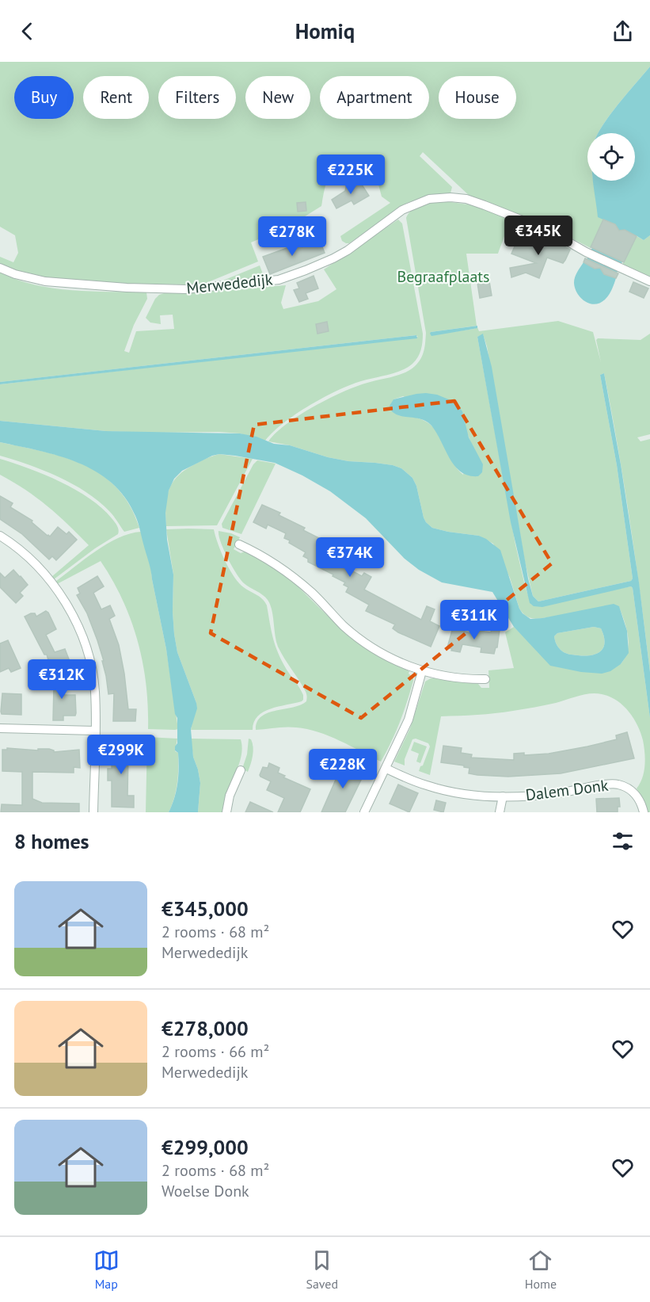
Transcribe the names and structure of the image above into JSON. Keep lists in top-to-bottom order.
{
  "streets": {
    "street": ["Merwededijk", "Dalem Donk"]
  },
  "parks": ["Begraafplaats"],
  "page": {
    "header": "Homiq",
    "chip": [
      "Buy",
      "Rent",
      "Filters",
      "New",
      "Apartment",
      "House"
    ],
    "price": [
      "€225K",
      "€345K",
      "€278K",
      "€374K",
      "€311K",
      "€312K",
      "€299K",
      "€228K"
    ],
    "heading": "8 homes",
    "list": [
      {
        "name": "€345,000",
        "note": "2 rooms · 68 m² · Merwededijk"
      },
      {
        "name": "€278,000",
        "note": "2 rooms · 66 m² · Merwededijk"
      },
      {
        "name": "€299,000",
        "note": "2 rooms · 68 m² · Woelse Donk"
      }
    ],
    "tabs": ["Map", "Saved", "Home"]
  }
}
